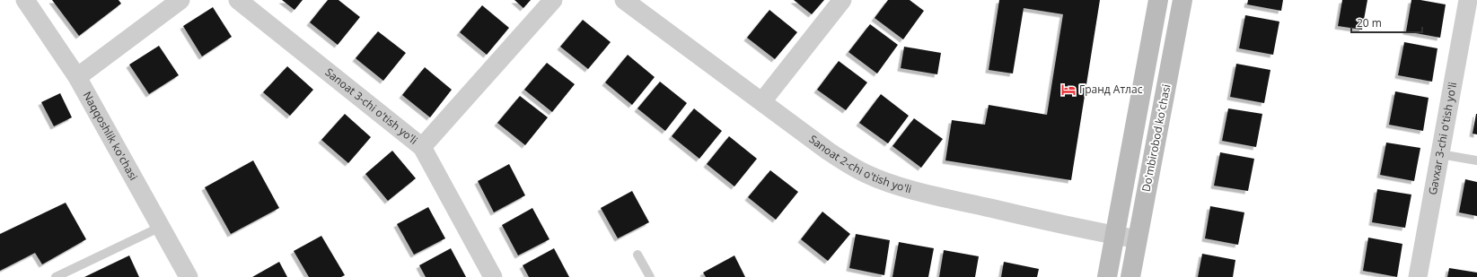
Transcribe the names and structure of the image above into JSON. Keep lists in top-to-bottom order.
{
  "streets": {
    "main road": ["Doʻmbirobod koʻchasi"],
    "street": [
      "Sanoat 3-chi o'tish yo'li",
      "Naqqoshlik ko'chasi",
      "Gavxar 3-chi o'tish yo'li",
      "Sanoat 2-chi o'tish yo'li"
    ]
  },
  "crossings": [
    ["Doʻmbirobod koʻchasi", "Sanoat 2-chi o'tish yo'li"]
  ],
  "places": {
    "hotel": ["Гранд Атлас"]
  },
  "scale_bar": "20 m"
}
